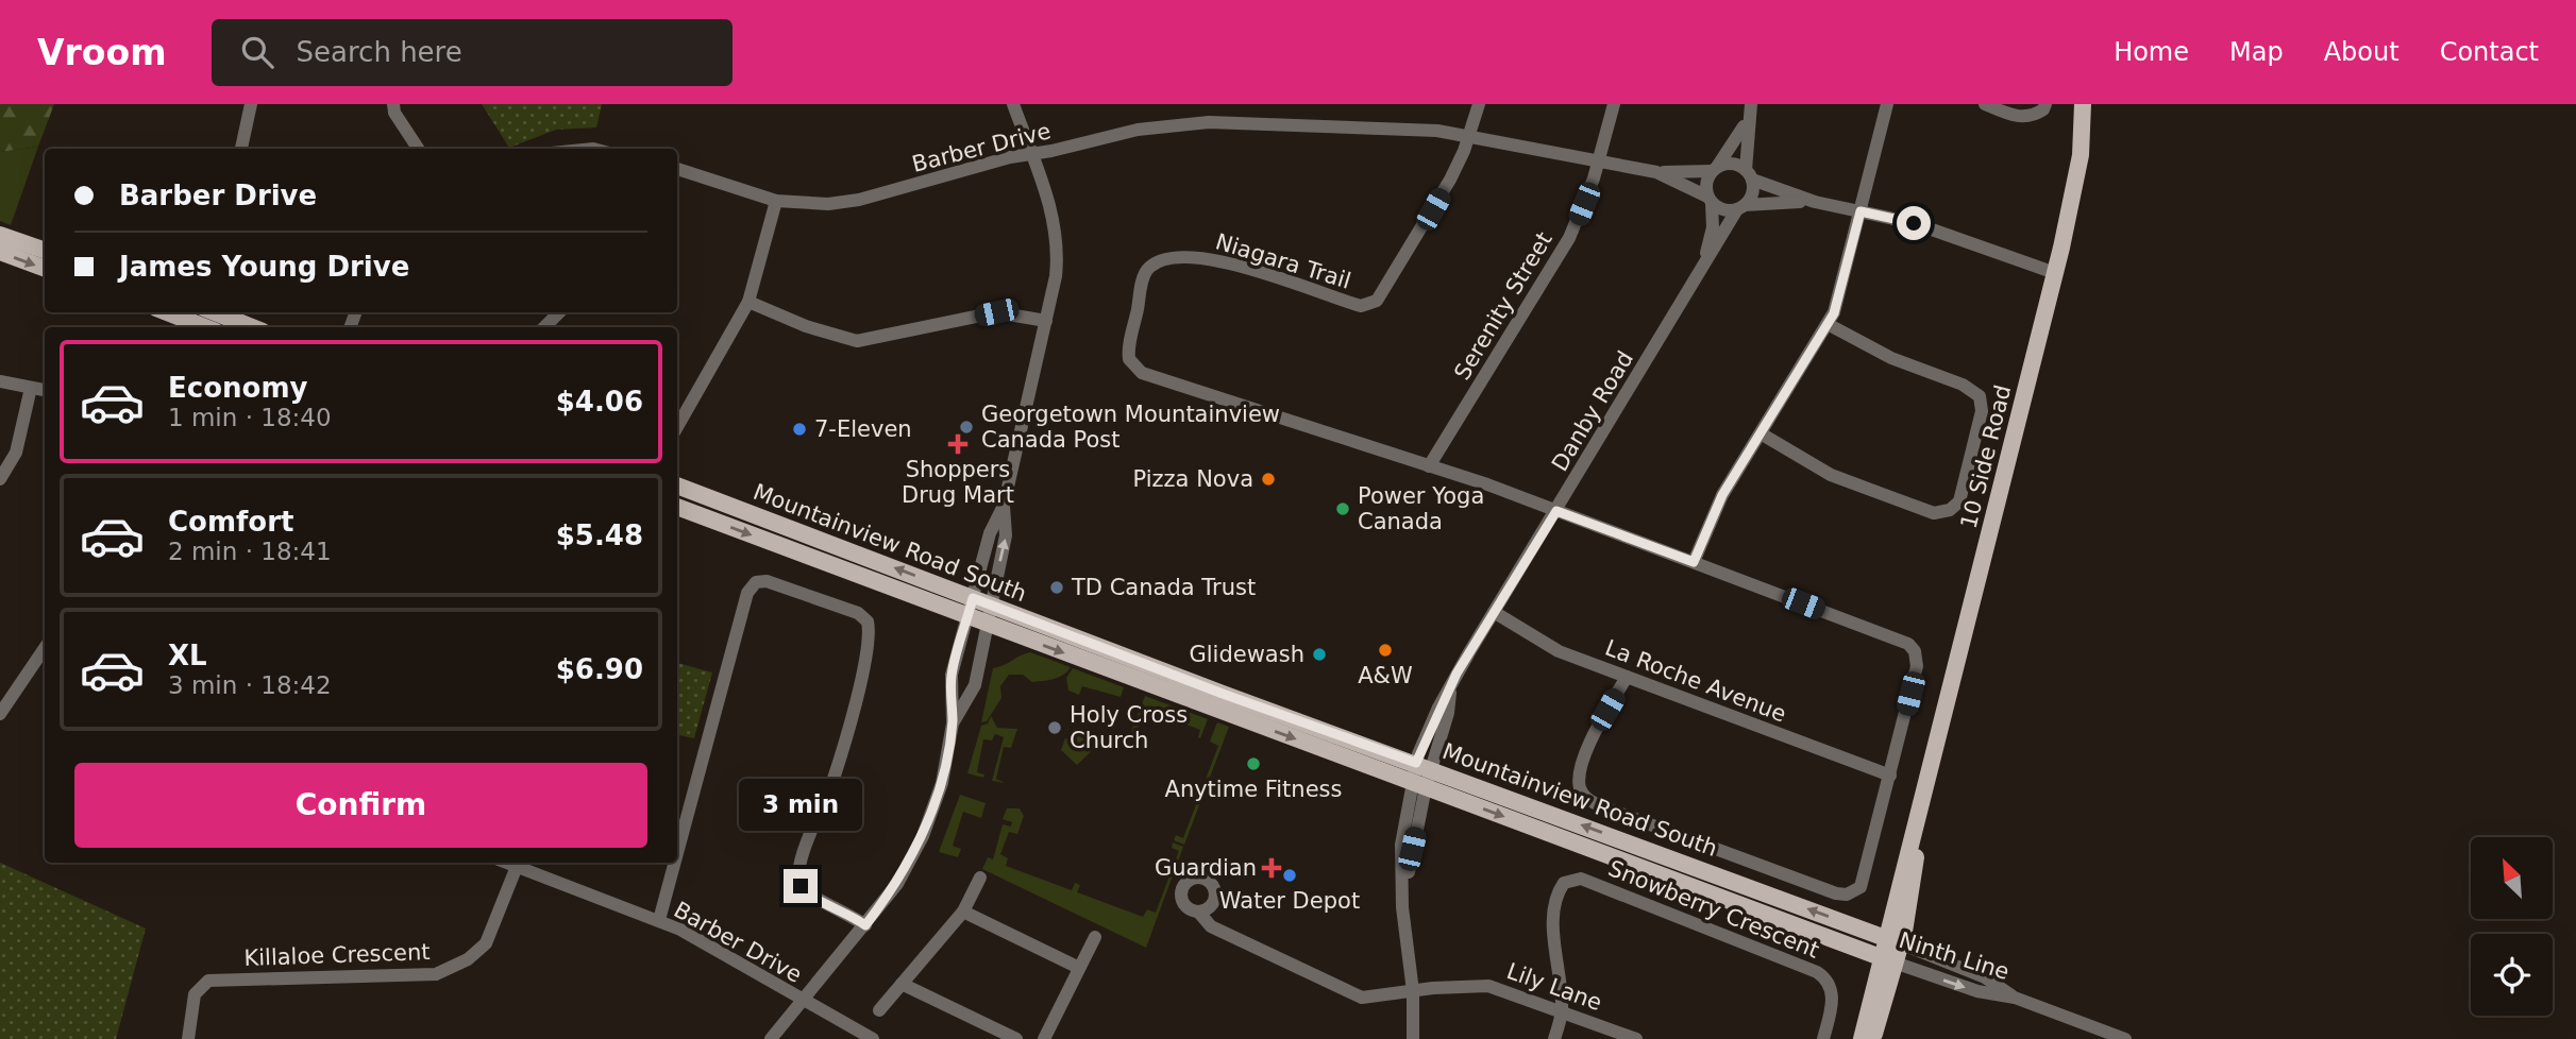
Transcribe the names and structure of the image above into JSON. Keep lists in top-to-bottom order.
{
  "streets": {
    "main road": ["10 Side Road", "Mountainview Road South"],
    "street": [
      "Barber Drive",
      "Niagara Trail",
      "Serenity Street",
      "Danby Road",
      "La Roche Avenue",
      "Snowberry Crescent",
      "Killaloe Crescent",
      "Ninth Line",
      "Lily Lane"
    ]
  },
  "crossings": [
    ["Barber Drive", "Niagara Trail"],
    ["Barber Drive", "Serenity Street"],
    ["Barber Drive", "Danby Road"],
    ["Barber Drive", "Killaloe Crescent"],
    ["Niagara Trail", "Serenity Street"],
    ["Niagara Trail", "Danby Road"],
    ["Niagara Trail", "La Roche Avenue"],
    ["Danby Road", "Mountainview Road South"],
    ["Danby Road", "La Roche Avenue"],
    ["Danby Road", "Lily Lane"],
    ["10 Side Road", "Mountainview Road South"],
    ["10 Side Road", "Ninth Line"],
    ["Mountainview Road South", "Ninth Line"],
    ["Snowberry Crescent", "Lily Lane"]
  ],
  "places": {
    "other": [
      "Georgetown Mountainview Canada Post",
      "7-Eleven",
      "Pizza Nova",
      "Power Yoga Canada",
      "TD Canada Trust",
      "A&W",
      "Glidewash",
      "Holy Cross Church",
      "Anytime Fitness",
      "Water Depot"
    ],
    "health": ["Shoppers Drug Mart", "Guardian"]
  },
  "north": "top left",
  "page": {
    "header": "Vroom",
    "search": "Search here",
    "nav": [
      "Home",
      "Map",
      "About",
      "Contact"
    ],
    "banner": ["Barber Drive", "James Young Drive"],
    "list": [
      {
        "name": "Economy",
        "note": "1 min · 18:40",
        "value": "$4.06"
      },
      {
        "name": "Comfort",
        "note": "2 min · 18:41",
        "value": "$5.48"
      },
      {
        "name": "XL",
        "note": "3 min · 18:42",
        "value": "$6.90"
      }
    ],
    "buttons": "Confirm",
    "bubble": "3 min"
  }
}
